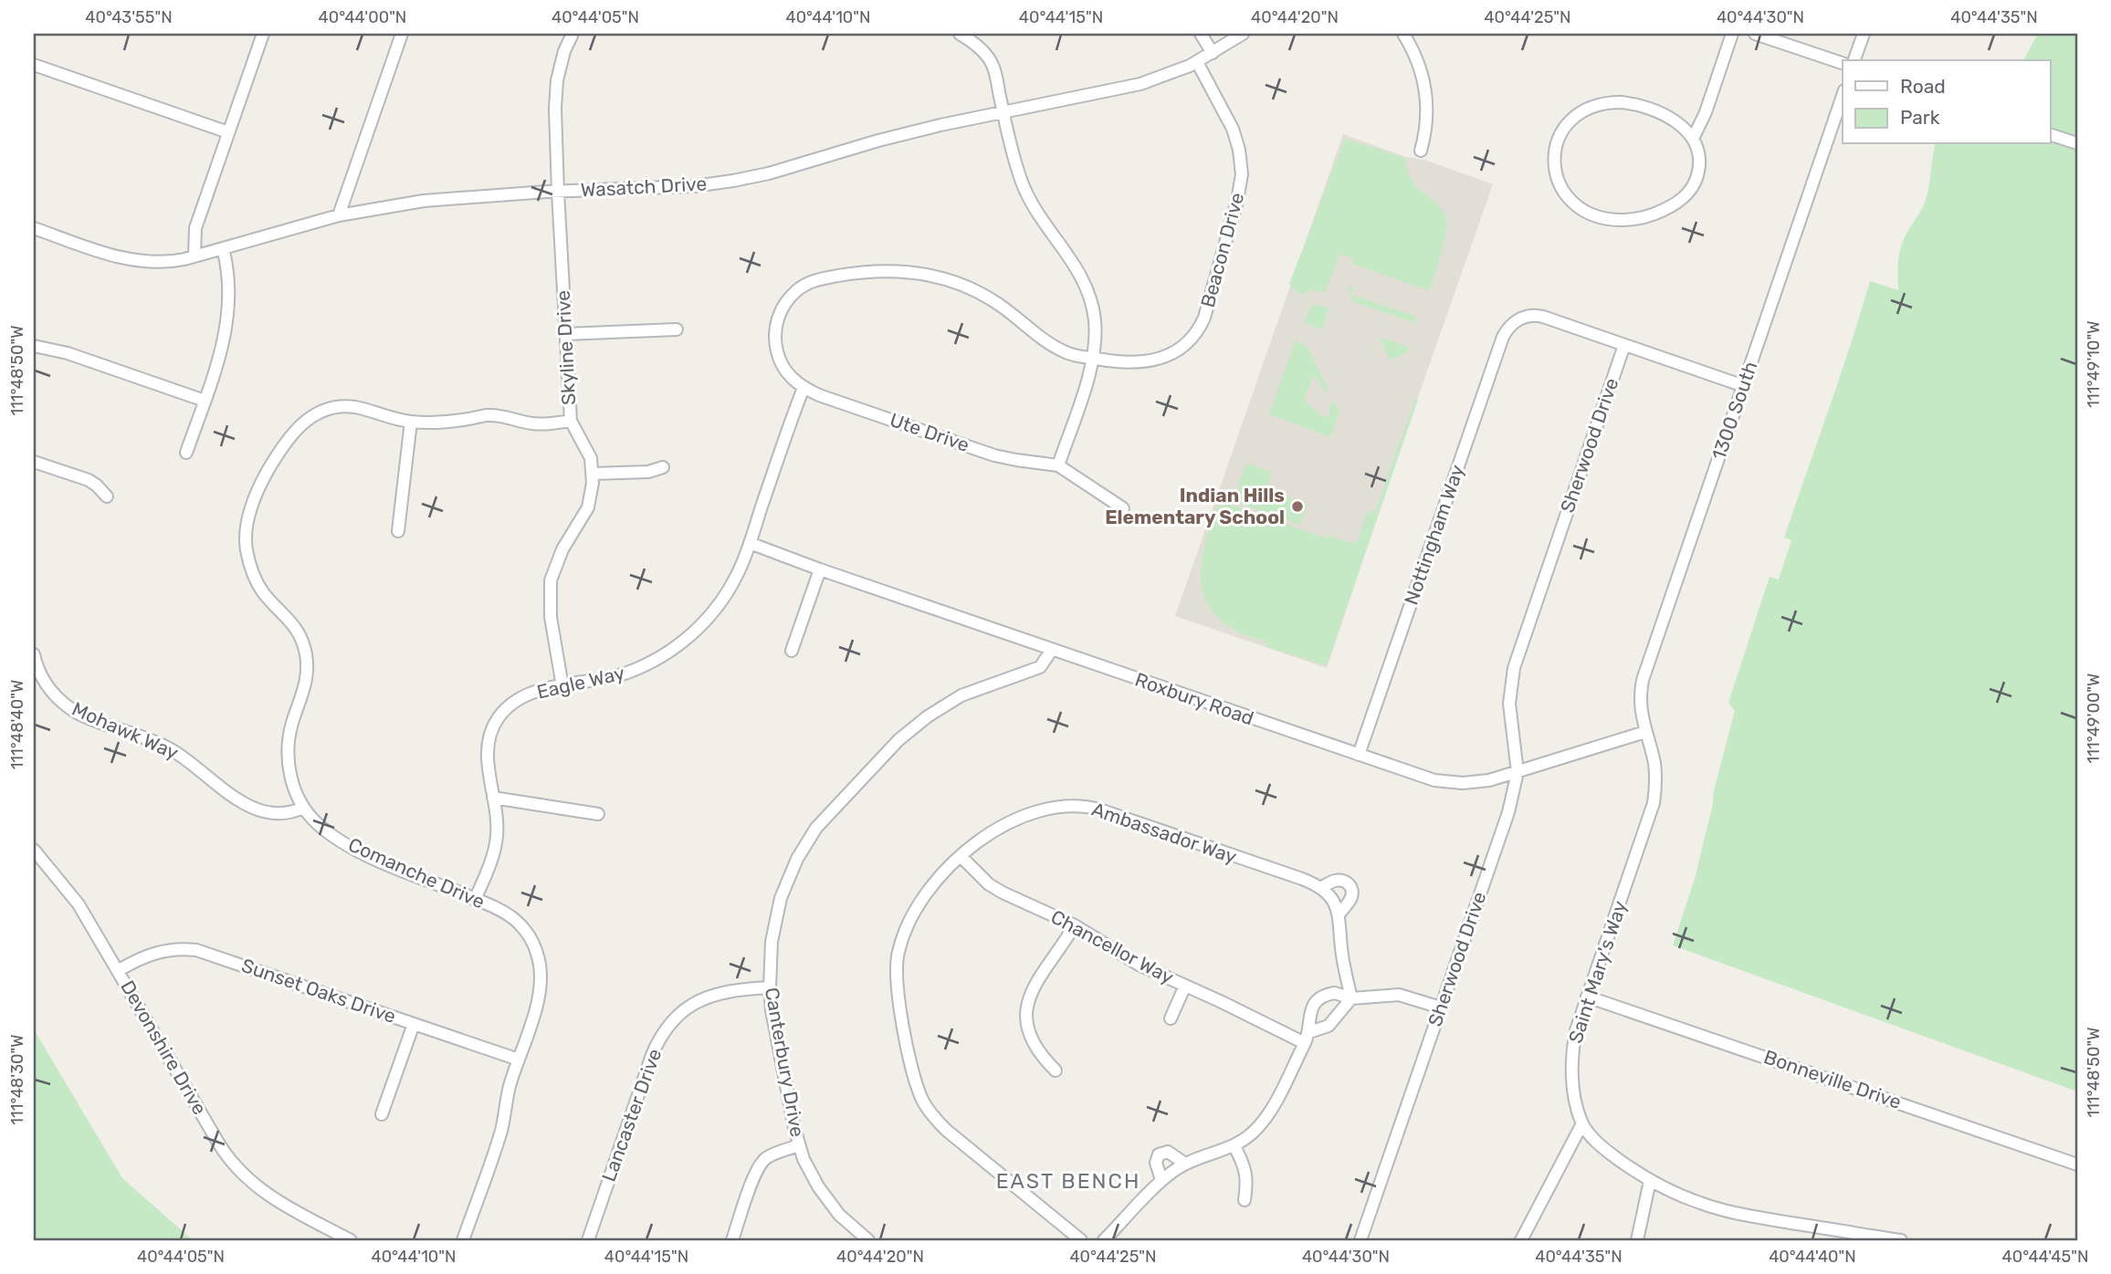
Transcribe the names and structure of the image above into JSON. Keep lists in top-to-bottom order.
{
  "streets": {
    "street": [
      "Wasatch Drive",
      "Beacon Drive",
      "Skyline Drive",
      "1300 South",
      "Ute Drive",
      "Sherwood Drive",
      "Nottingham Way",
      "Eagle Way",
      "Roxbury Road",
      "Mohawk Way",
      "Ambassador Way",
      "Comanche Drive",
      "Chancellor Way",
      "Saint Mary's Way",
      "Sunset Oaks Drive",
      "Devonshire Drive",
      "Canterbury Drive",
      "Bonneville Drive",
      "Lancaster Drive"
    ]
  },
  "crossings": [
    ["Wasatch Drive", "Beacon Drive"],
    ["Wasatch Drive", "Skyline Drive"],
    ["Beacon Drive", "Ute Drive"],
    ["Beacon Drive", "Eagle Way"],
    ["Skyline Drive", "Eagle Way"],
    ["Skyline Drive", "Comanche Drive"],
    ["1300 South", "Roxbury Road"],
    ["1300 South", "Saint Mary's Way"],
    ["Ute Drive", "Eagle Way"],
    ["Sherwood Drive", "Nottingham Way"],
    ["Sherwood Drive", "Roxbury Road"],
    ["Nottingham Way", "Roxbury Road"],
    ["Eagle Way", "Roxbury Road"],
    ["Eagle Way", "Comanche Drive"],
    ["Roxbury Road", "Saint Mary's Way"],
    ["Roxbury Road", "Canterbury Drive"],
    ["Mohawk Way", "Comanche Drive"],
    ["Ambassador Way", "Chancellor Way"],
    ["Comanche Drive", "Sunset Oaks Drive"],
    ["Saint Mary's Way", "Bonneville Drive"],
    ["Sunset Oaks Drive", "Devonshire Drive"],
    ["Canterbury Drive", "Lancaster Drive"]
  ],
  "districts": ["EAST BENCH"],
  "places": ["Indian Hills Elementary School"],
  "legend": ["Road", "Park"],
  "coordinates": [
    "40°43'55\"N",
    "40°44'00\"N",
    "40°44'05\"N",
    "40°44'10\"N",
    "40°44'15\"N",
    "40°44'20\"N",
    "40°44'25\"N",
    "40°44'30\"N",
    "40°44'35\"N",
    "111°49'10\"W",
    "111°48'50\"W",
    "111°49'00\"W",
    "111°48'40\"W",
    "111°48'30\"W",
    "40°44'40\"N",
    "40°44'45\"N"
  ]
}
